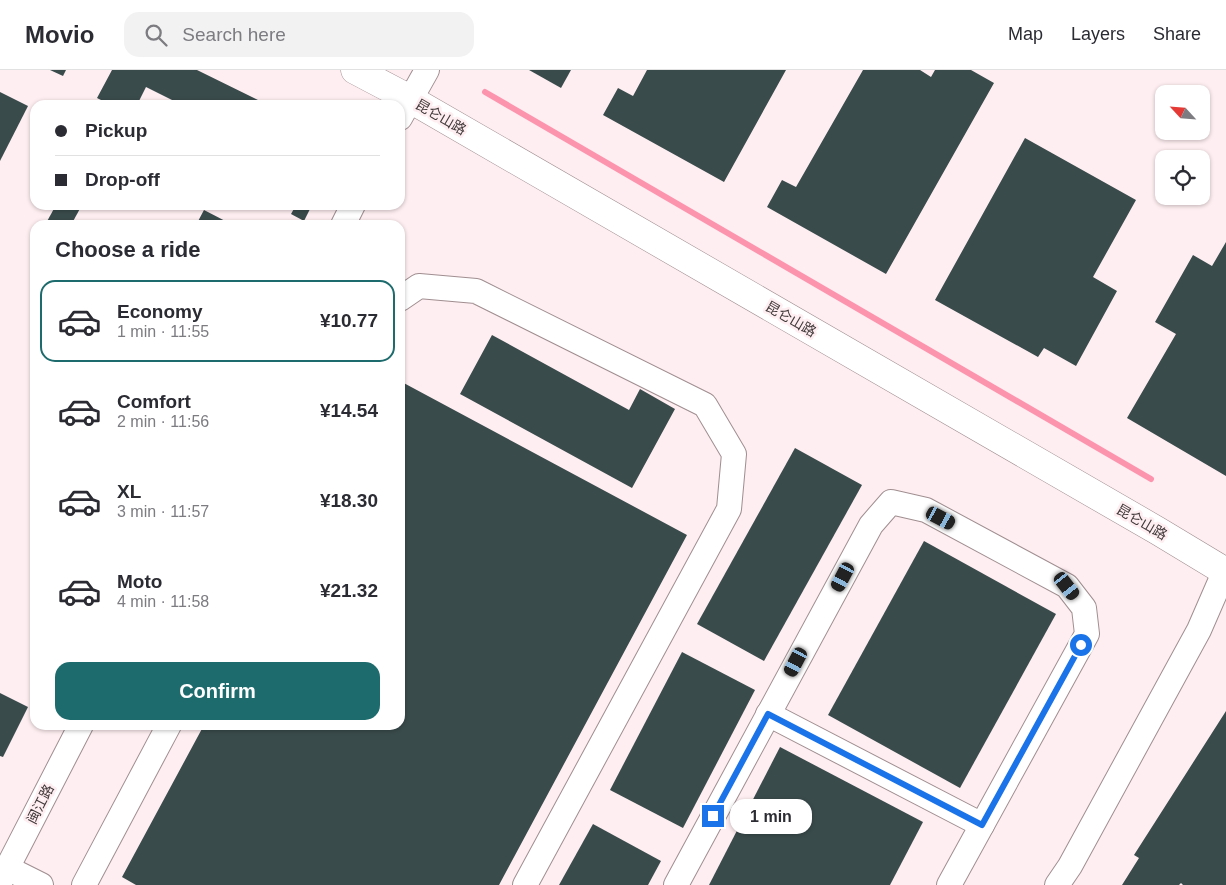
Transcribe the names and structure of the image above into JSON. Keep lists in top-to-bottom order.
{
  "streets": {
    "main road": ["昆仑山路"],
    "street": ["闽江路"]
  },
  "north": "top left",
  "page": {
    "header": "Movio",
    "search": "Search here",
    "nav": ["Map", "Layers", "Share"],
    "banner": ["Pickup", "Drop-off"],
    "heading": "Choose a ride",
    "list": [
      {
        "name": "Economy",
        "note": "1 min · 11:55",
        "value": "¥10.77"
      },
      {
        "name": "Comfort",
        "note": "2 min · 11:56",
        "value": "¥14.54"
      },
      {
        "name": "XL",
        "note": "3 min · 11:57",
        "value": "¥18.30"
      },
      {
        "name": "Moto",
        "note": "4 min · 11:58",
        "value": "¥21.32"
      }
    ],
    "buttons": "Confirm",
    "bubble": "1 min"
  }
}
